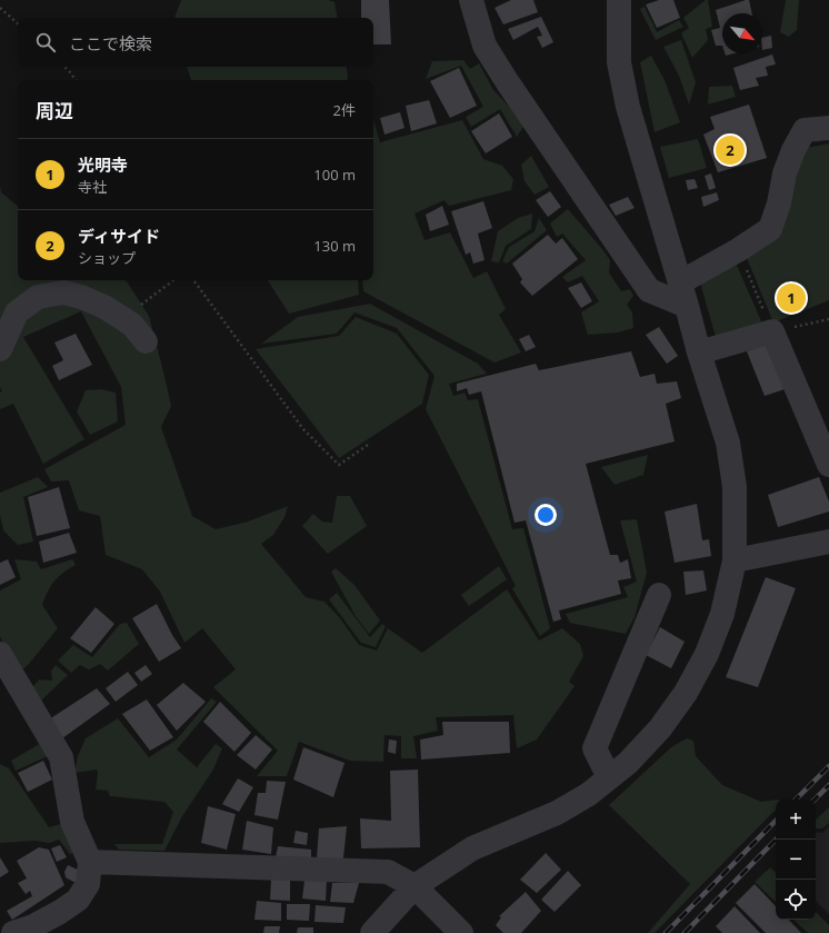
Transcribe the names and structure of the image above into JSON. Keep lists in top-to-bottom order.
{
  "north": "bottom right",
  "page": {
    "search": "ここで検索",
    "heading": ["周辺", "2件"],
    "pins": ["2", "1"],
    "list": [
      {
        "mark": "1",
        "name": "光明寺",
        "note": "寺社",
        "value": "100 m"
      },
      {
        "mark": "2",
        "name": "ディサイド",
        "note": "ショップ",
        "value": "130 m"
      }
    ],
    "map_buttons": ["+", "−"]
  }
}
